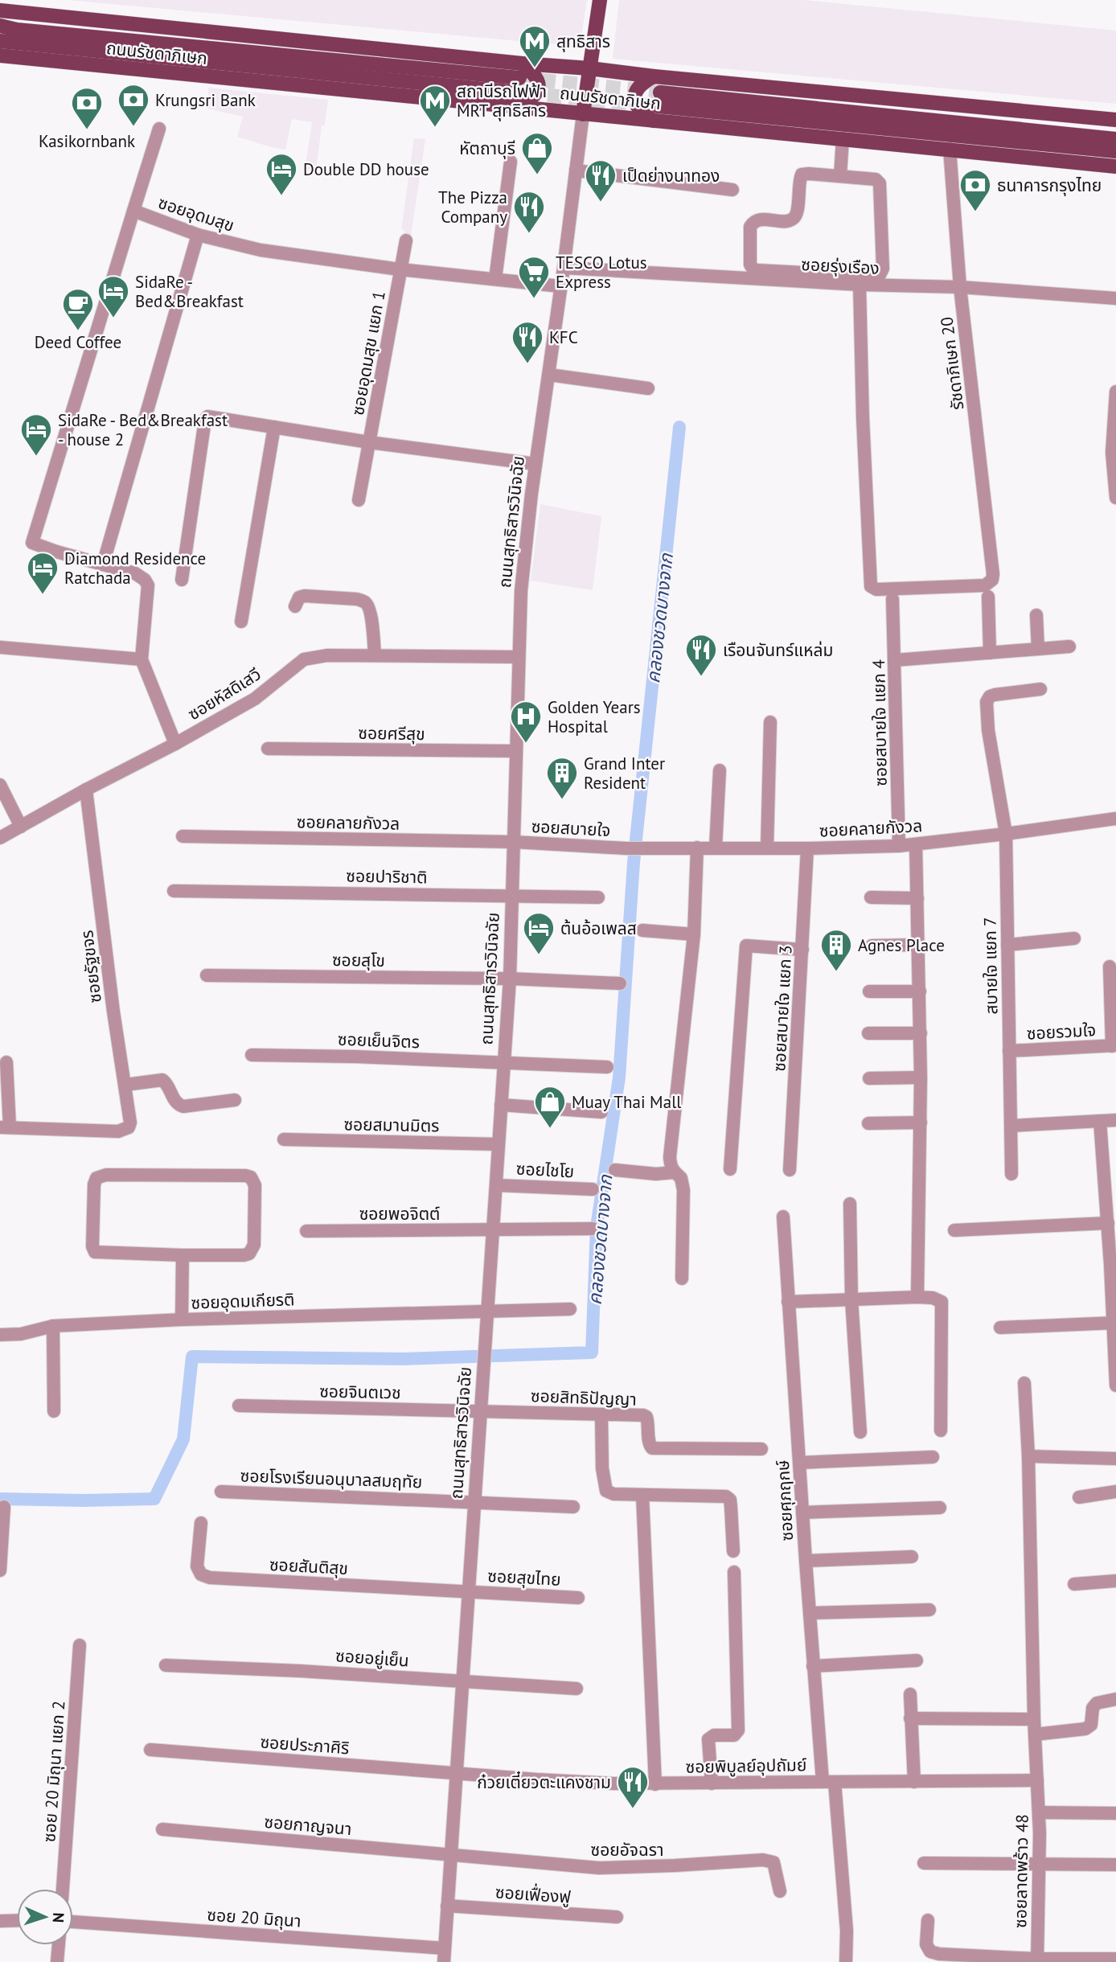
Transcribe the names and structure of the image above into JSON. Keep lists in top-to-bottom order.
{
  "streets": {
    "main road": ["ถนนรัชดาภิเษก", "ถนนสุทธิสารวินิจฉัย"],
    "street": [
      "ซอยอุดมสุข",
      "ซอยรุ่งเรือง",
      "ซอยอุดมสุข แยก 1",
      "รัชดาภิเษก 20",
      "ซอยหัสดิเสวี",
      "ซอยสบายใจ แยก 4",
      "ซอยศรีสุข",
      "ซอยคลายกังวล",
      "ซอยสบายใจ",
      "ซอยปาริชาติ",
      "ซอยสุโข",
      "สบายใจ แยก 7",
      "ซอยรัฐขจร",
      "ซอยสบายใจ แยก 3",
      "ซอยรวมใจ",
      "ซอยเย็นจิตร",
      "ซอยสมานมิตร",
      "ซอยไชโย",
      "ซอยพอจิตต์",
      "ซอยอุดมเกียรติ",
      "ซอยจินตเวช",
      "ซอยสิทธิปัญญา",
      "ซอยโรงเรียนอนุบาลสมฤทัย",
      "ซอยศุภฤกษ์",
      "ซอยสันติสุข",
      "ซอยสุขไทย",
      "ซอยอยู่เย็น",
      "ซอยประภาศิริ",
      "ซอยพิบูลย์อุปถัมย์",
      "ซอย 20 มิถุนา แยก 2",
      "ซอยกาญจนา",
      "ซอยอัจฉรา",
      "ซอยลาดพร้าว 48",
      "ซอยเฟื่องฟู",
      "ซอย 20 มิถุนา"
    ]
  },
  "crossings": [
    ["ถนนรัชดาภิเษก", "รัชดาภิเษก 20"],
    ["ถนนรัชดาภิเษก", "ถนนสุทธิสารวินิจฉัย"],
    ["ซอยอุดมสุข", "ซอยอุดมสุข แยก 1"],
    ["ซอยอุดมสุข", "ถนนสุทธิสารวินิจฉัย"],
    ["ซอยรุ่งเรือง", "รัชดาภิเษก 20"],
    ["ซอยรุ่งเรือง", "ถนนสุทธิสารวินิจฉัย"],
    ["ถนนสุทธิสารวินิจฉัย", "ซอยหัสดิเสวี"],
    ["ถนนสุทธิสารวินิจฉัย", "ซอยศรีสุข"],
    ["ถนนสุทธิสารวินิจฉัย", "ซอยคลายกังวล"],
    ["ถนนสุทธิสารวินิจฉัย", "ซอยสบายใจ"],
    ["ถนนสุทธิสารวินิจฉัย", "ซอยปาริชาติ"],
    ["ถนนสุทธิสารวินิจฉัย", "ซอยสุโข"],
    ["ถนนสุทธิสารวินิจฉัย", "ซอยเย็นจิตร"],
    ["ถนนสุทธิสารวินิจฉัย", "ซอยสมานมิตร"],
    ["ถนนสุทธิสารวินิจฉัย", "ซอยไชโย"],
    ["ถนนสุทธิสารวินิจฉัย", "ซอยพอจิตต์"],
    ["ถนนสุทธิสารวินิจฉัย", "ซอยอุดมเกียรติ"],
    ["ถนนสุทธิสารวินิจฉัย", "ซอยจินตเวช"],
    ["ถนนสุทธิสารวินิจฉัย", "ซอยสิทธิปัญญา"],
    ["ถนนสุทธิสารวินิจฉัย", "ซอยโรงเรียนอนุบาลสมฤทัย"],
    ["ถนนสุทธิสารวินิจฉัย", "ซอยสันติสุข"],
    ["ถนนสุทธิสารวินิจฉัย", "ซอยสุขไทย"],
    ["ถนนสุทธิสารวินิจฉัย", "ซอยอยู่เย็น"],
    ["ถนนสุทธิสารวินิจฉัย", "ซอยประภาศิริ"],
    ["ถนนสุทธิสารวินิจฉัย", "ซอยพิบูลย์อุปถัมย์"],
    ["ถนนสุทธิสารวินิจฉัย", "ซอยกาญจนา"],
    ["ถนนสุทธิสารวินิจฉัย", "ซอยอัจฉรา"],
    ["ถนนสุทธิสารวินิจฉัย", "ซอยเฟื่องฟู"],
    ["ถนนสุทธิสารวินิจฉัย", "ซอย 20 มิถุนา"],
    ["ซอยหัสดิเสวี", "ซอยรัฐขจร"],
    ["ซอยสบายใจ แยก 4", "ซอยคลายกังวล"],
    ["ซอยคลายกังวล", "ซอยสบายใจ"],
    ["ซอยคลายกังวล", "สบายใจ แยก 7"],
    ["ซอยคลายกังวล", "ซอยสบายใจ แยก 3"],
    ["สบายใจ แยก 7", "ซอยรวมใจ"],
    ["ซอยจินตเวช", "ซอยสิทธิปัญญา"],
    ["ซอยศุภฤกษ์", "ซอยพิบูลย์อุปถัมย์"],
    ["ซอยสันติสุข", "ซอยสุขไทย"],
    ["ซอยประภาศิริ", "ซอยพิบูลย์อุปถัมย์"],
    ["ซอยพิบูลย์อุปถัมย์", "ซอยลาดพร้าว 48"],
    ["ซอยกาญจนา", "ซอยอัจฉรา"]
  ],
  "water": ["คลองชวดบางจาก"],
  "places": {
    "metro station": ["สุทธิสาร", "สถานีรถไฟฟ้า MRT สุทธิสาร"],
    "bank": ["Krungsri Bank", "Kasikornbank", "ธนาคารกรุงไทย"],
    "shop": ["หัตถาบุรี", "Muay Thai Mall"],
    "hotel": [
      "Double DD house",
      "SidaRe - Bed&Breakfast",
      "SidaRe - Bed&Breakfast - house 2",
      "Diamond Residence Ratchada",
      "ต้นอ้อเพลส"
    ],
    "restaurant": [
      "เป็ดย่างนาทอง",
      "The Pizza Company",
      "KFC",
      "เรือนจันทร์แหล่ม",
      "ก๋วยเตี๋ยวตะแคงชาม"
    ],
    "supermarket": ["TESCO Lotus Express"],
    "cafe": ["Deed Coffee"],
    "hospital": ["Golden Years Hospital"],
    "building": ["Grand Inter Resident", "Agnes Place"]
  },
  "north": "right"
}
